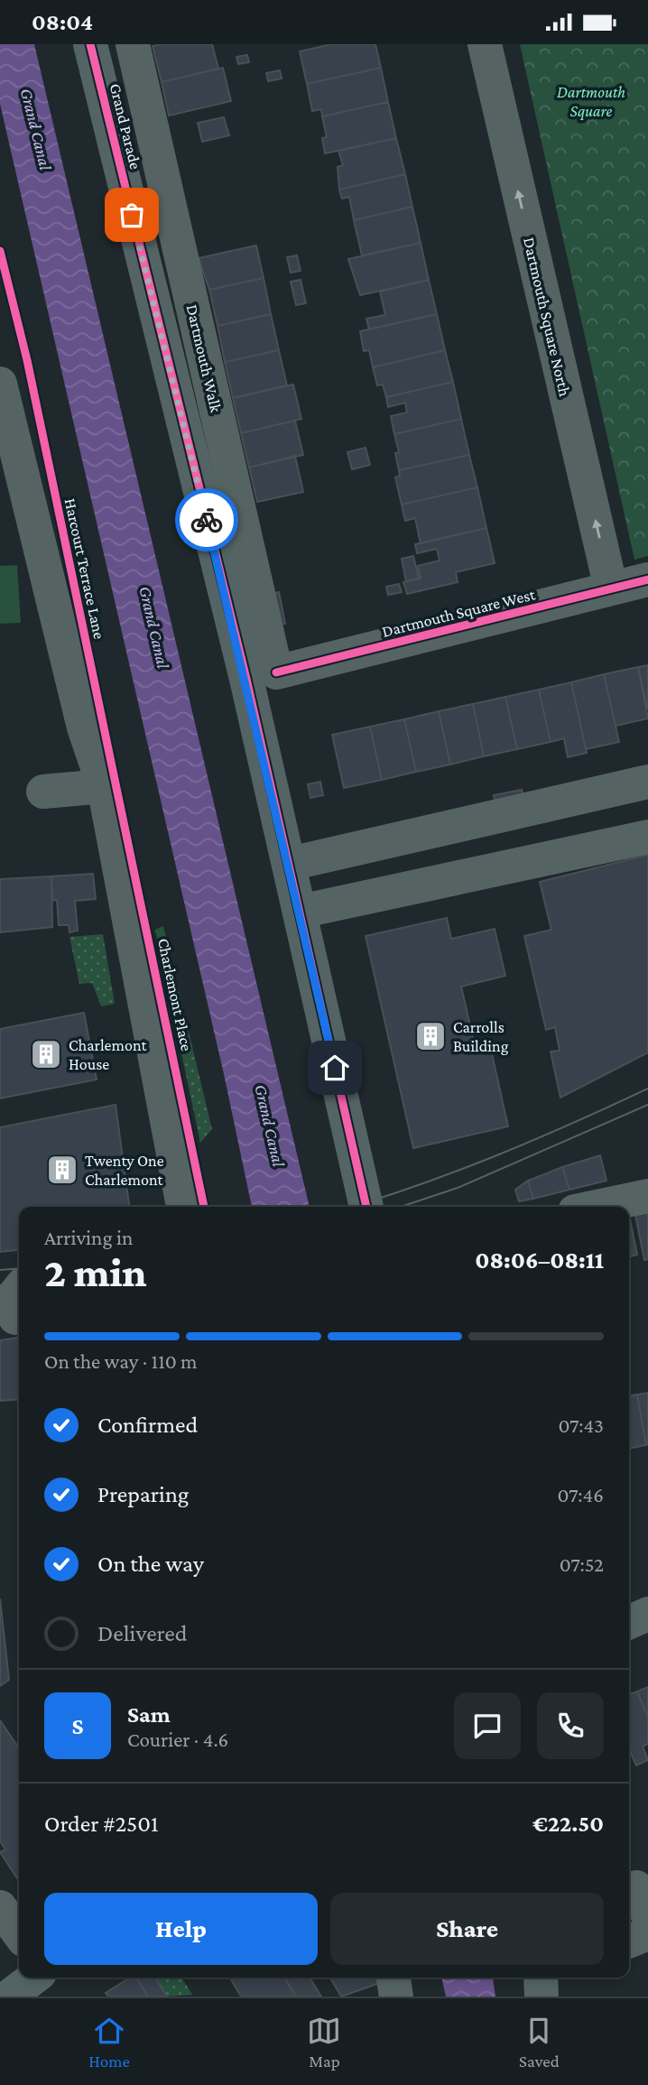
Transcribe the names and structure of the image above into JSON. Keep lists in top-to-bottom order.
{
  "streets": {
    "main road": ["Grand Parade"],
    "street": [
      "Dartmouth Square North",
      "Dartmouth Walk",
      "Dartmouth Square West",
      "Charlemont Place"
    ],
    "cycle path": ["Harcourt Terrace Lane"]
  },
  "crossings": [
    ["Dartmouth Square North", "Dartmouth Square West"],
    ["Dartmouth Walk", "Dartmouth Square West"]
  ],
  "one_way": ["Dartmouth Square North"],
  "water": ["Grand Canal"],
  "parks": ["Dartmouth Square"],
  "places": {
    "building": ["Carrolls Building", "Charlemont House", "Twenty One Charlemont"]
  },
  "page": {
    "status": "08:04",
    "heading": ["2 min", "Arriving in", "08:06–08:11"],
    "panel": [
      "Sam",
      "Courier · 4.6",
      "Order #2501",
      "€22.50"
    ],
    "bar": "On the way · 110 m",
    "list": [
      ["Confirmed", "07:43"],
      ["Preparing", "07:46"],
      ["On the way", "07:52"],
      "Delivered"
    ],
    "round": "S",
    "buttons": ["Help", "Share"],
    "tabs": ["Home", "Map", "Saved"]
  }
}
